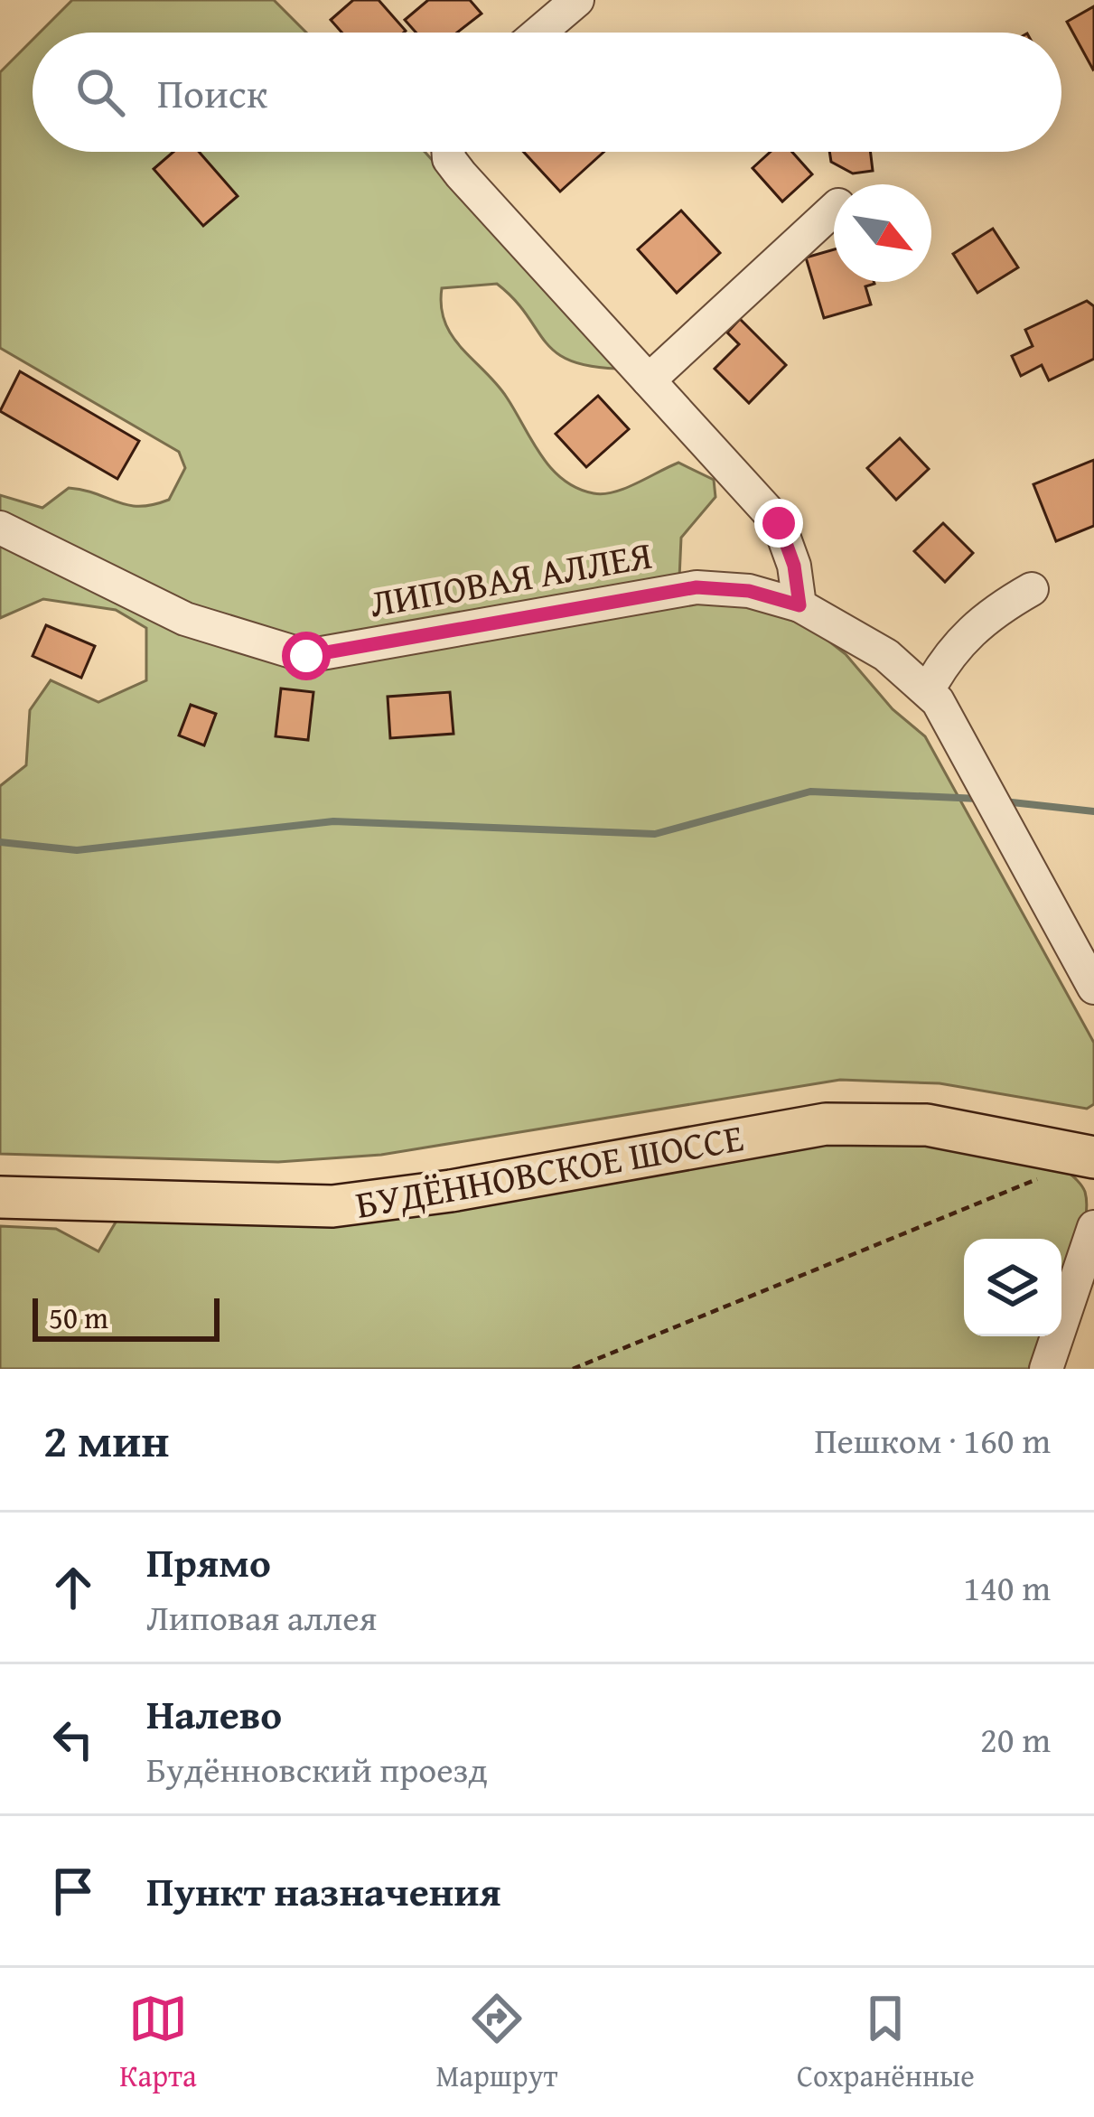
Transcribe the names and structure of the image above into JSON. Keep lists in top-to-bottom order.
{
  "streets": {
    "main road": ["БУДЁННОВСКОЕ ШОССЕ"],
    "street": ["ЛИПОВАЯ АЛЛЕЯ"]
  },
  "scale_bar": "50 m",
  "north": "bottom right",
  "page": {
    "search": "Поиск",
    "scale": "50 m",
    "heading": ["2 мин", "Пешком · 160 m"],
    "list": [
      ["Прямо", "Липовая аллея", "140 m"],
      ["Налево", "Будённовский проезд", "20 m"],
      "Пункт назначения"
    ],
    "nav": ["Карта", "Маршрут", "Сохранённые"]
  }
}
